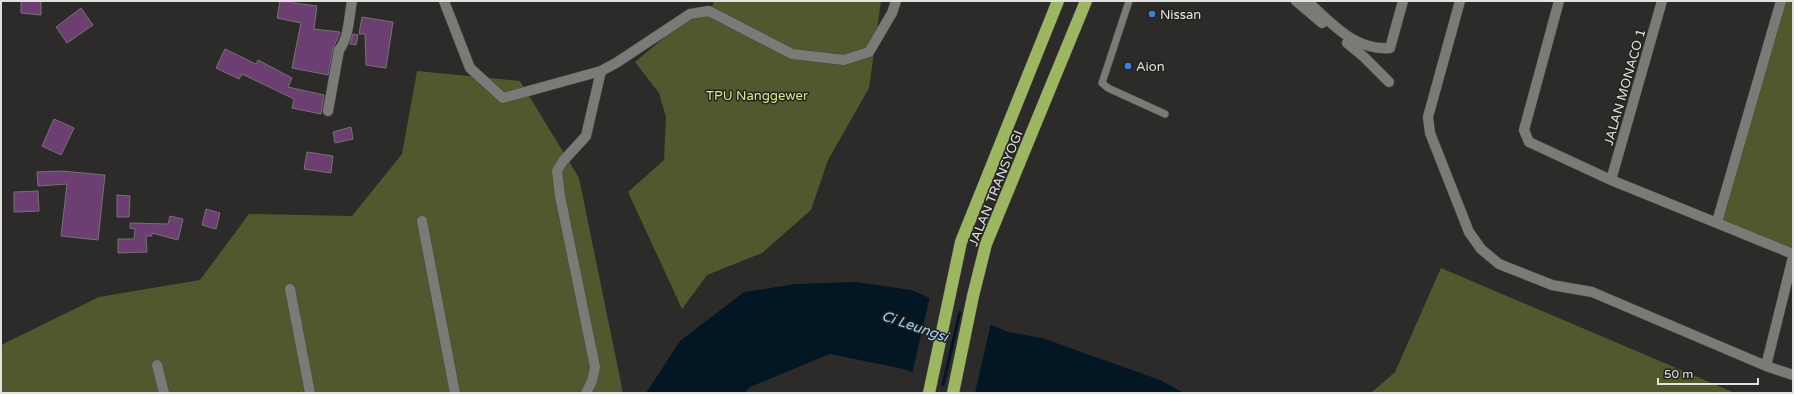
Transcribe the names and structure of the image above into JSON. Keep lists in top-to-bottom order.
{
  "streets": {
    "highway": ["JALAN TRANSYOGI"],
    "street": ["JALAN MONACO 1"]
  },
  "water": ["Ci Leungsi"],
  "parks": ["TPU Nanggewer"],
  "places": ["Nissan", "Aion"],
  "scale_bar": "50 m"
}
